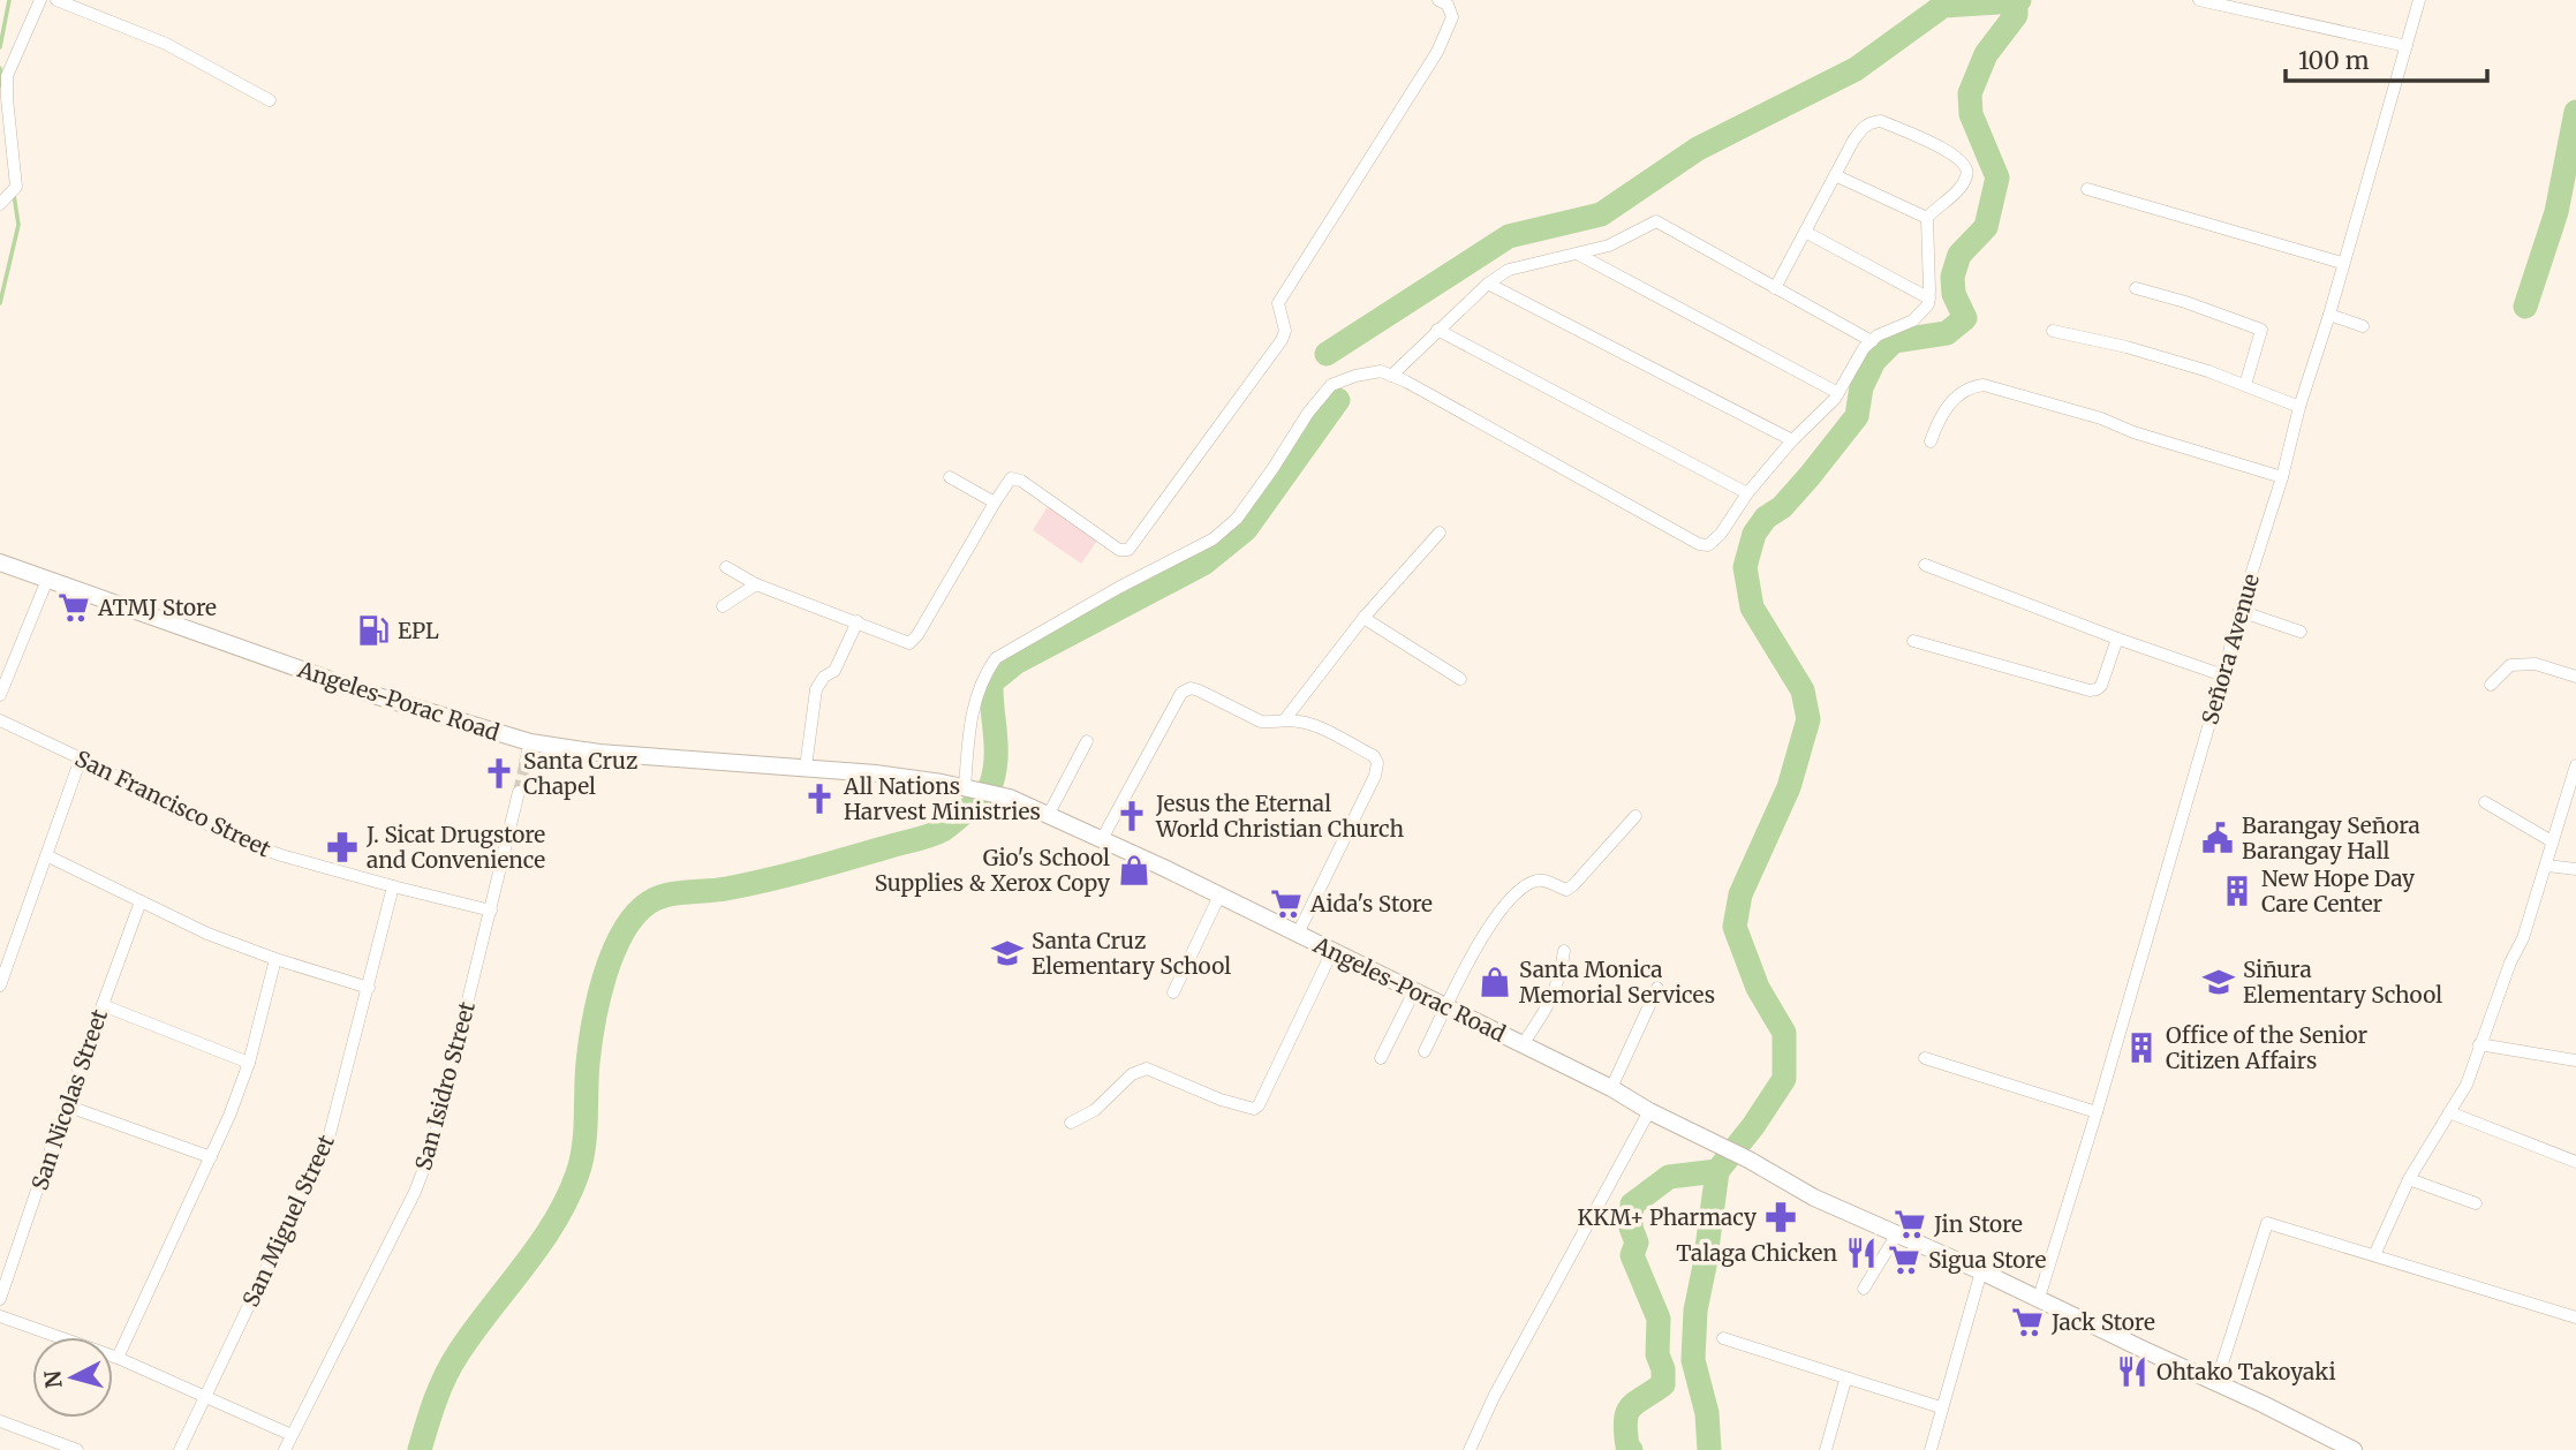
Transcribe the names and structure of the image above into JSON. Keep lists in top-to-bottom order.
{
  "streets": {
    "main road": ["Angeles-Porac Road"],
    "street": [
      "Señora Avenue",
      "San Francisco Street",
      "San Isidro Street",
      "San Nicolas Street",
      "San Miguel Street"
    ]
  },
  "crossings": [
    ["Señora Avenue", "Angeles-Porac Road"],
    ["San Francisco Street", "San Isidro Street"],
    ["San Francisco Street", "San Miguel Street"]
  ],
  "places": {
    "supermarket": [
      "ATMJ Store",
      "Aida's Store",
      "Jin Store",
      "Sigua Store",
      "Jack Store"
    ],
    "fuel station": ["EPL"],
    "church": ["Santa Cruz Chapel", "All Nations Harvest Ministries", "Jesus the Eternal World Christian Church"],
    "public building": ["Barangay Señora Barangay Hall"],
    "pharmacy": ["J. Sicat Drugstore and Convenience", "KKM+ Pharmacy"],
    "shop": ["Gio's School Supplies & Xerox Copy", "Santa Monica Memorial Services"],
    "building": ["New Hope Day Care Center", "Office of the Senior Citizen Affairs"],
    "school or university": ["Santa Cruz Elementary School", "Siñura Elementary School"],
    "restaurant": ["Talaga Chicken", "Ohtako Takoyaki"]
  },
  "scale_bar": "100 m",
  "north": "left"
}
